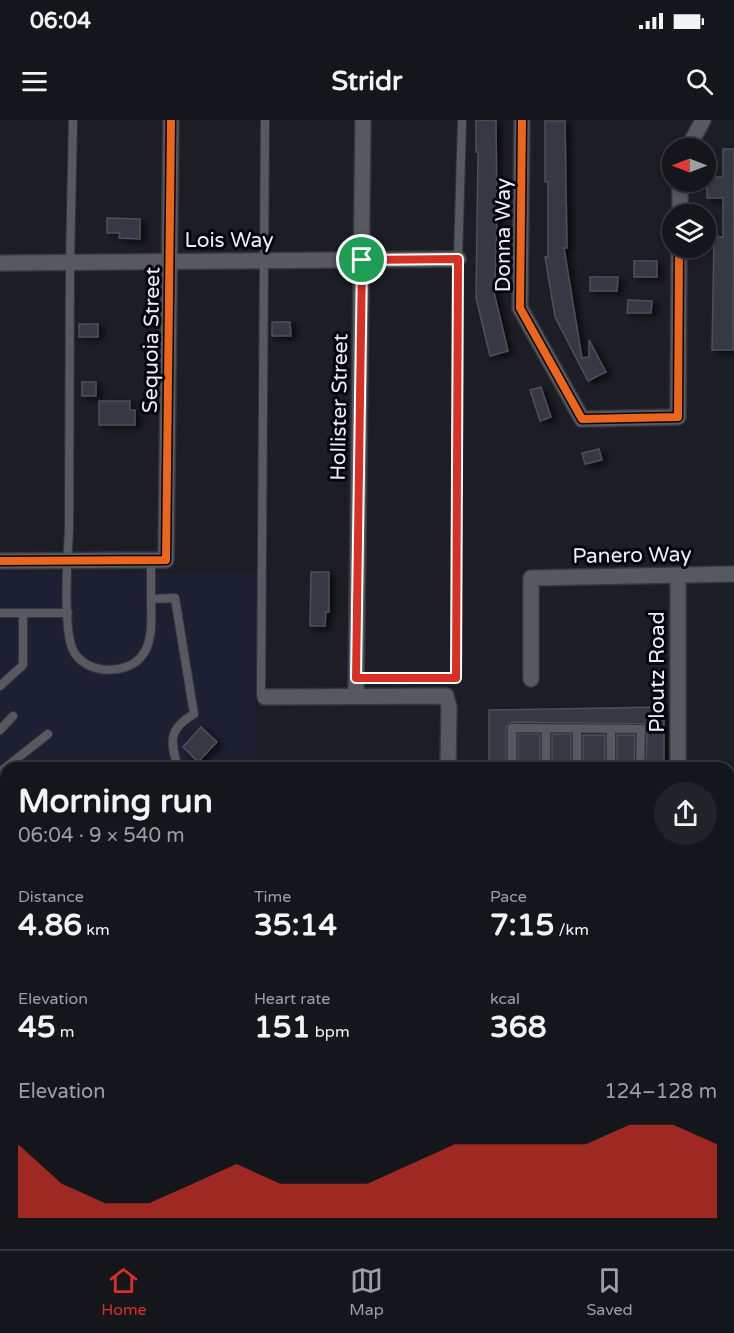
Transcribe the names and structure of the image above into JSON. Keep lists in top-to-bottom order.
{
  "streets": {
    "street": [
      "Donna Way",
      "Lois Way",
      "Sequoia Street",
      "Hollister Street",
      "Panero Way",
      "Ploutz Road"
    ]
  },
  "crossings": [
    ["Lois Way", "Sequoia Street"],
    ["Lois Way", "Hollister Street"],
    ["Panero Way", "Ploutz Road"]
  ],
  "north": "left",
  "page": {
    "status": "06:04",
    "header": "Stridr",
    "heading": ["Morning run", "06:04 · 9 × 540 m"],
    "stats": [
      ["Distance", "4.86 km"],
      ["Time", "35:14"],
      ["Pace", "7:15 /km"],
      ["Elevation", "45 m"],
      ["Heart rate", "151 bpm"],
      ["kcal", "368"]
    ],
    "chart": ["Elevation", "124–128 m"],
    "tabs": ["Home", "Map", "Saved"]
  }
}
